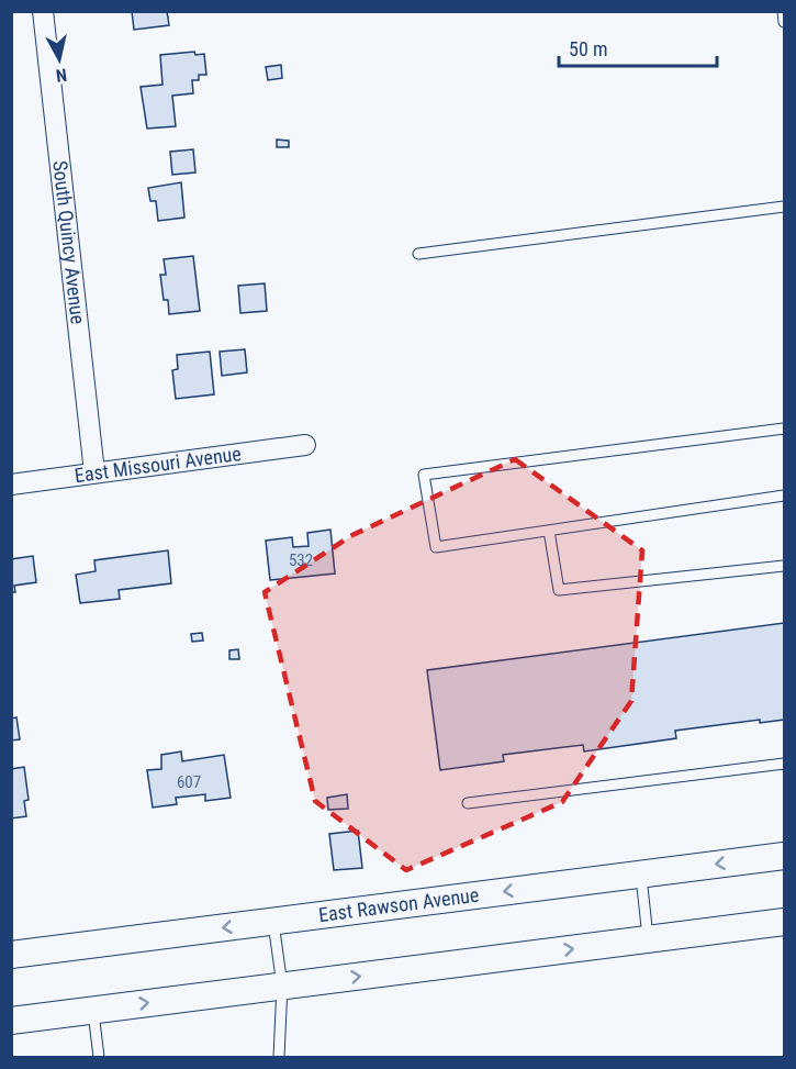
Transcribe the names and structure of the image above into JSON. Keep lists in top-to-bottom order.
{
  "streets": {
    "main road": ["East Rawson Avenue"],
    "street": ["South Quincy Avenue", "East Missouri Avenue"]
  },
  "crossings": [
    ["South Quincy Avenue", "East Missouri Avenue"]
  ],
  "house_numbers": ["532", "607"],
  "scale_bar": "50 m",
  "north": "bottom"
}
